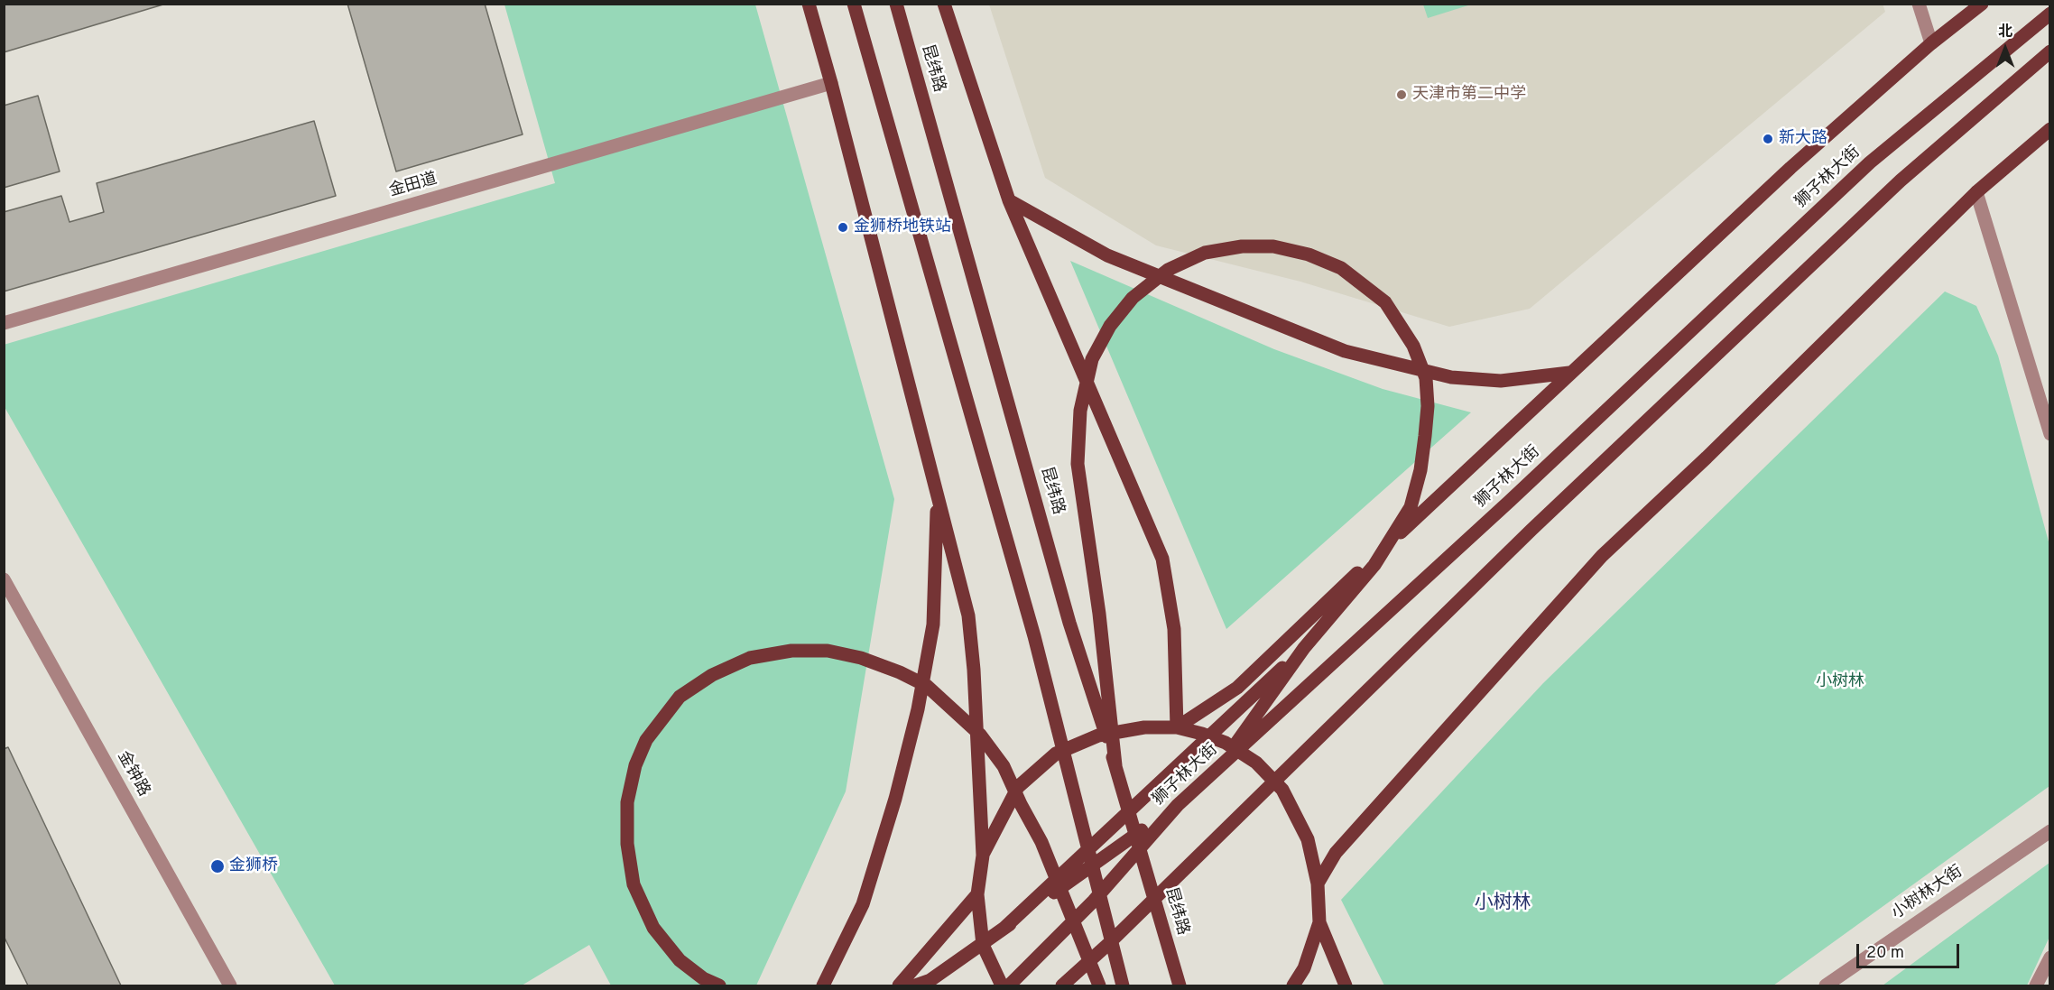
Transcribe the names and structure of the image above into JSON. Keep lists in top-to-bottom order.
{
  "streets": {
    "main road": ["昆纬路", "狮子林大街"],
    "street": ["金田道", "金钟路", "小树林大街"]
  },
  "districts": ["小树林"],
  "parks": ["小树林"],
  "places": [
    "天津市第二中学",
    "新大路",
    "金狮桥地铁站",
    "金狮桥"
  ],
  "scale_bar": "20 m",
  "north": "top"
}
